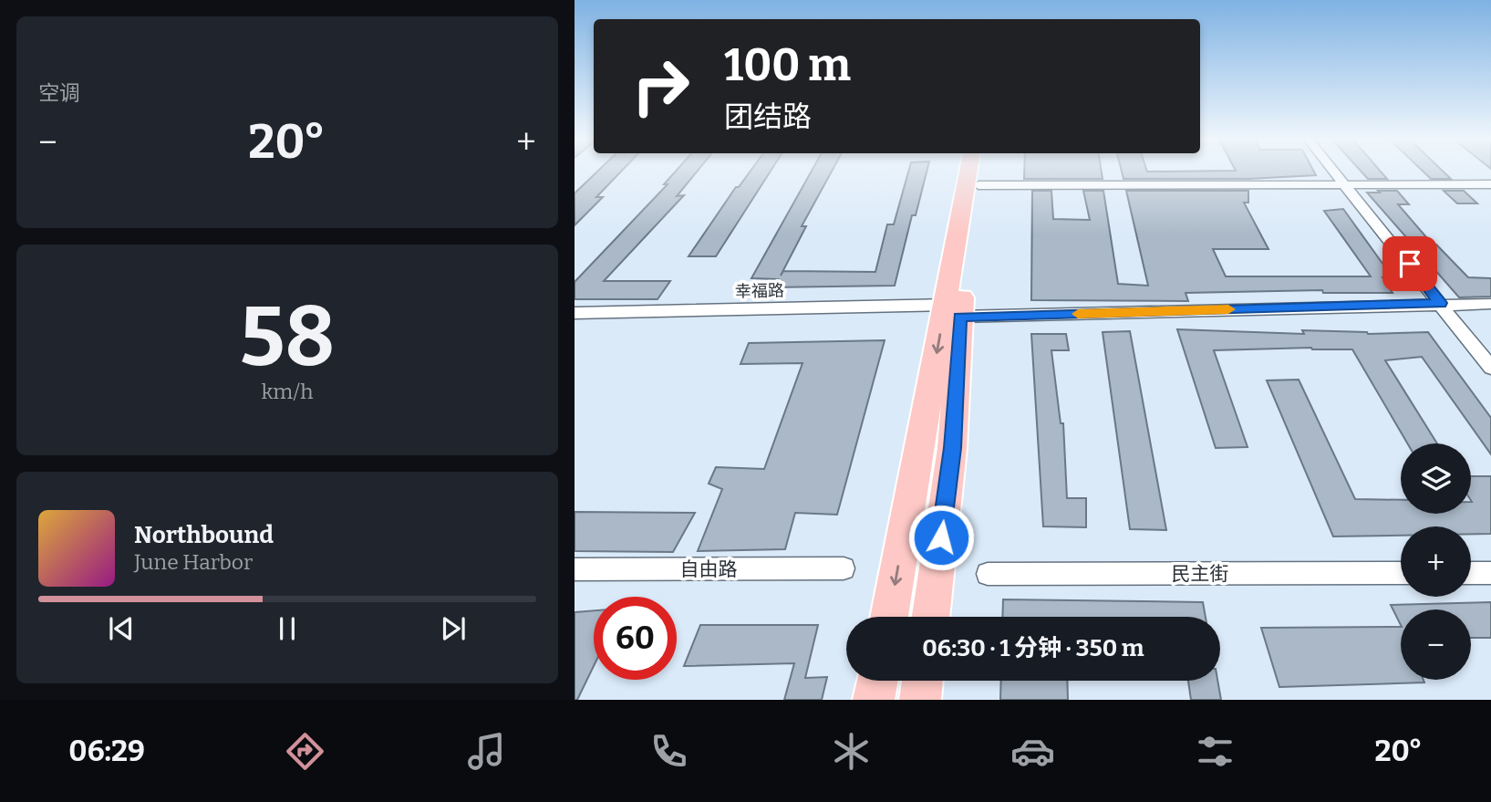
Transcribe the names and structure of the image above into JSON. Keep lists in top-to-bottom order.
{
  "streets": {
    "street": ["幸福路", "自由路", "民主街"]
  },
  "page": {
    "tile": [
      "空调",
      ["58", "km/h"]
    ],
    "turn": ["100 m", "团结路"],
    "heat": ["−", "20°", "+"],
    "map_buttons": ["+", "−"],
    "song": ["Northbound", "June Harbor"],
    "limit": "60",
    "trip": "06:30 · 1 分钟 · 350 m",
    "tabs": ["06:29", "20°"]
  }
}
